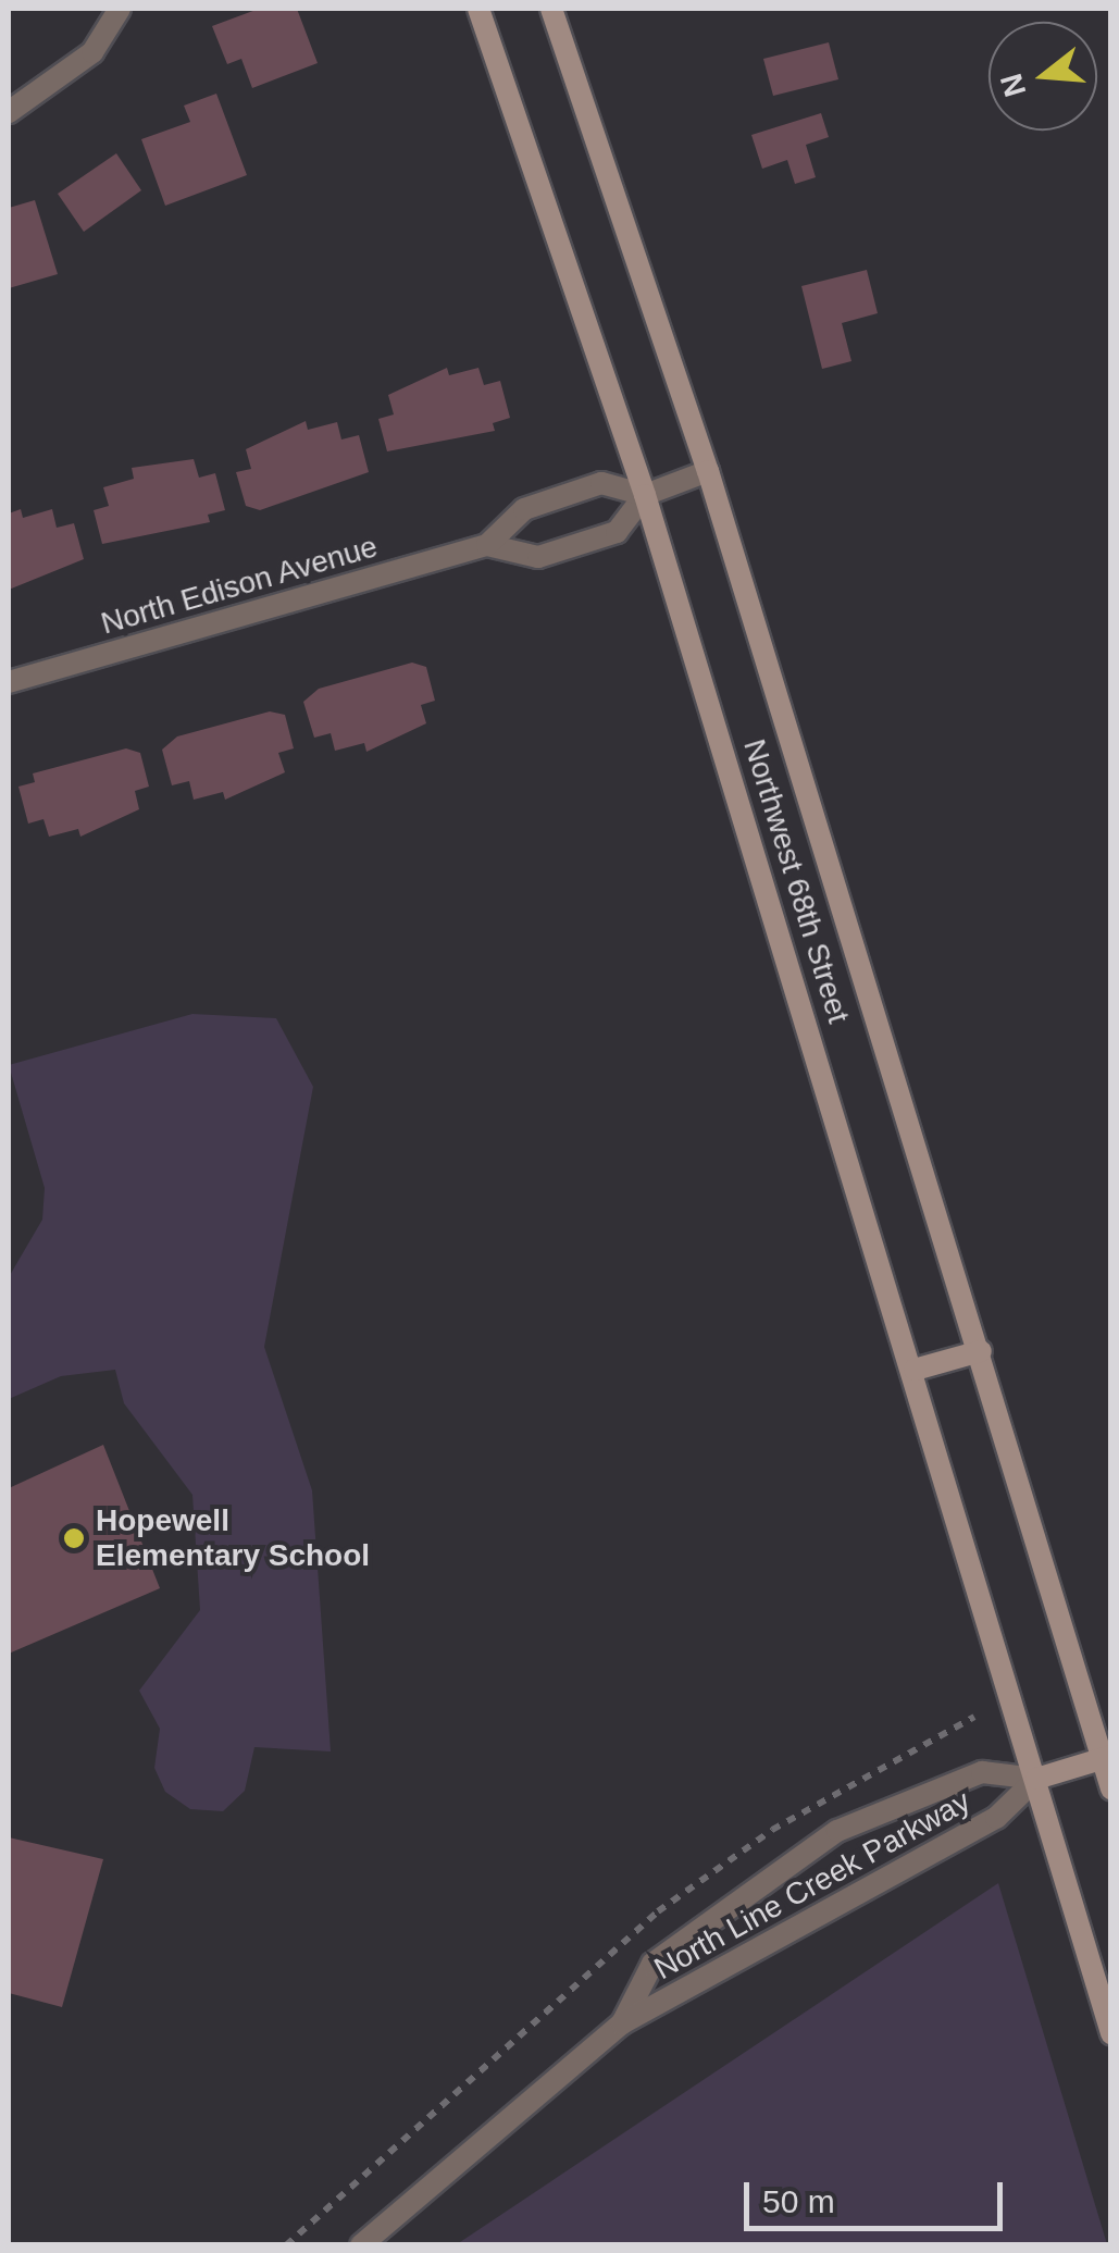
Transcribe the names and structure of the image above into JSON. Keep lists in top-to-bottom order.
{
  "streets": {
    "main road": ["Northwest 68th Street"],
    "street": ["North Edison Avenue", "North Line Creek Parkway"]
  },
  "crossings": [
    ["North Edison Avenue", "Northwest 68th Street"],
    ["Northwest 68th Street", "North Line Creek Parkway"]
  ],
  "places": ["Hopewell Elementary School"],
  "scale_bar": "50 m",
  "north": "left"
}
